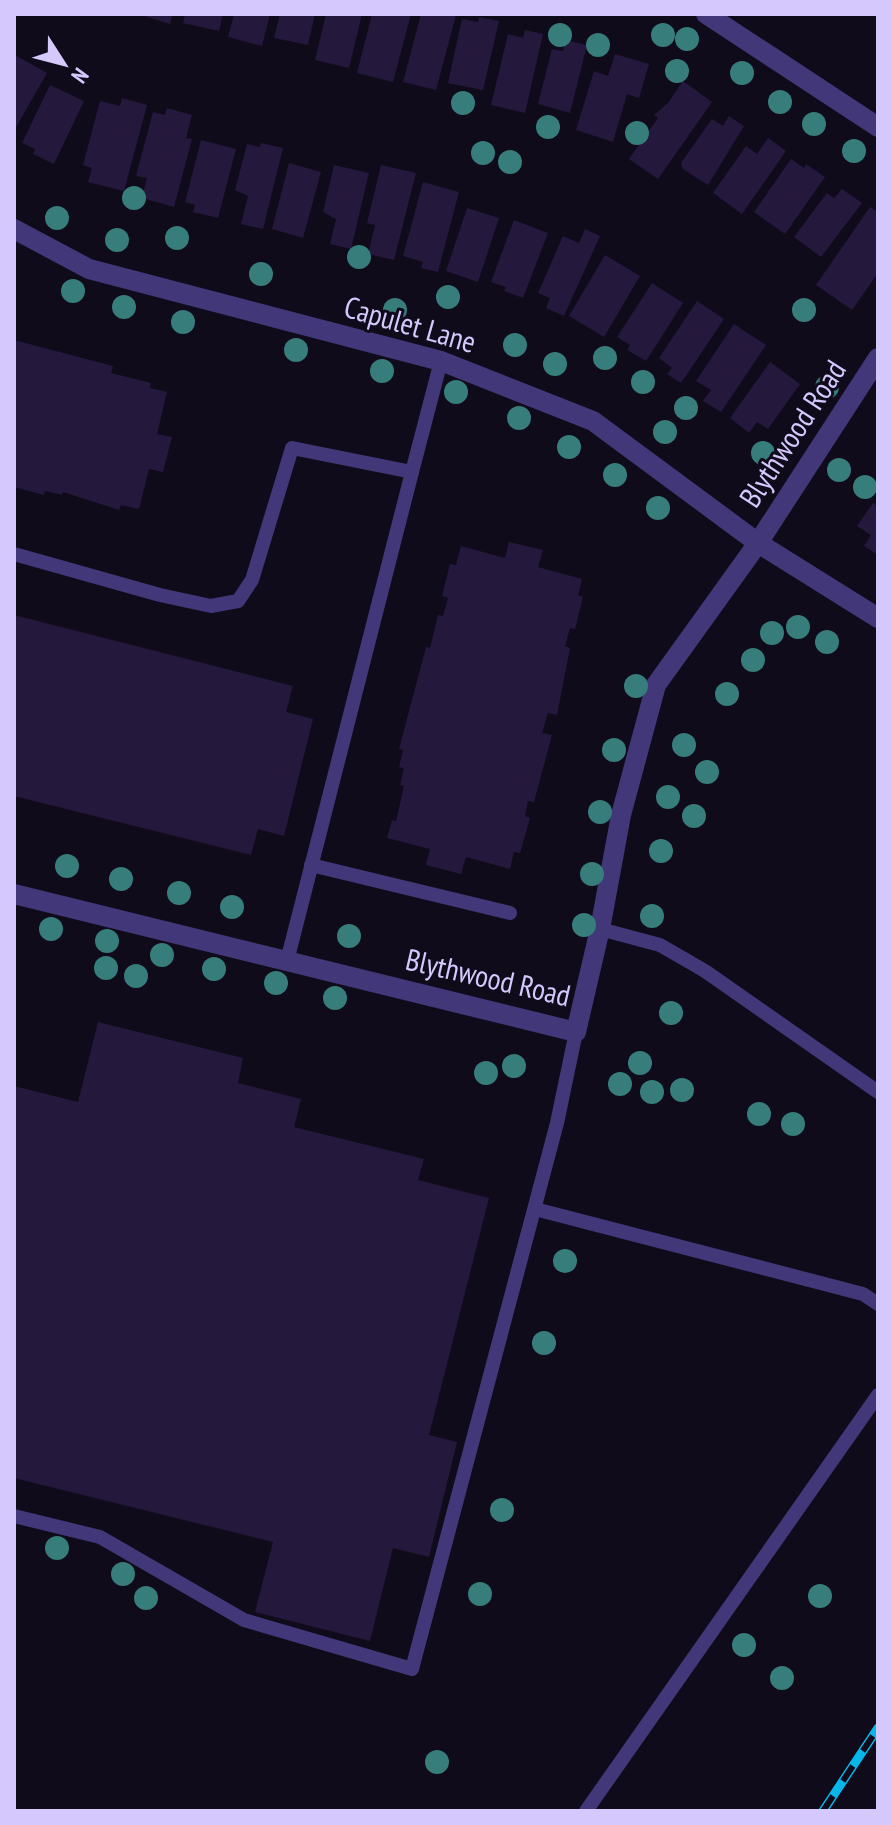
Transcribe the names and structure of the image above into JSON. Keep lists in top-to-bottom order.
{
  "streets": {
    "street": ["Capulet Lane", "Blythwood Road"]
  },
  "crossings": [
    ["Capulet Lane", "Blythwood Road"]
  ],
  "north": "bottom right"
}
